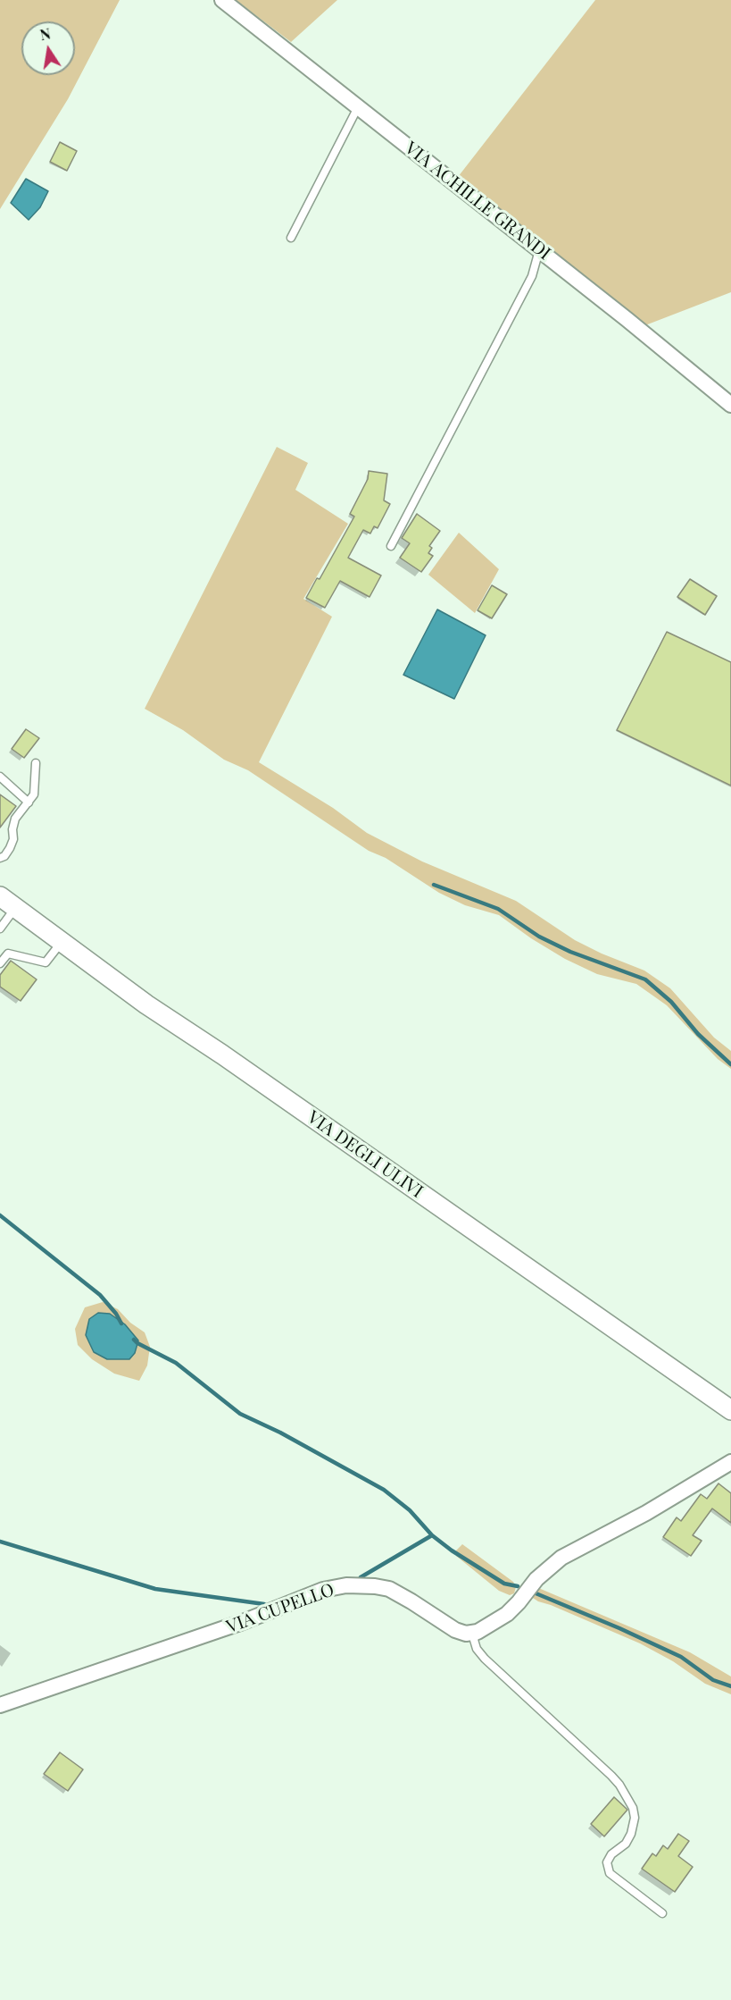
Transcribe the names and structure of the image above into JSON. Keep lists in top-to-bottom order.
{
  "streets": {
    "street": ["VIA ACHILLE GRANDI", "VIA DEGLI ULIVI", "VIA CUPELLO"]
  },
  "north": "top"
}
